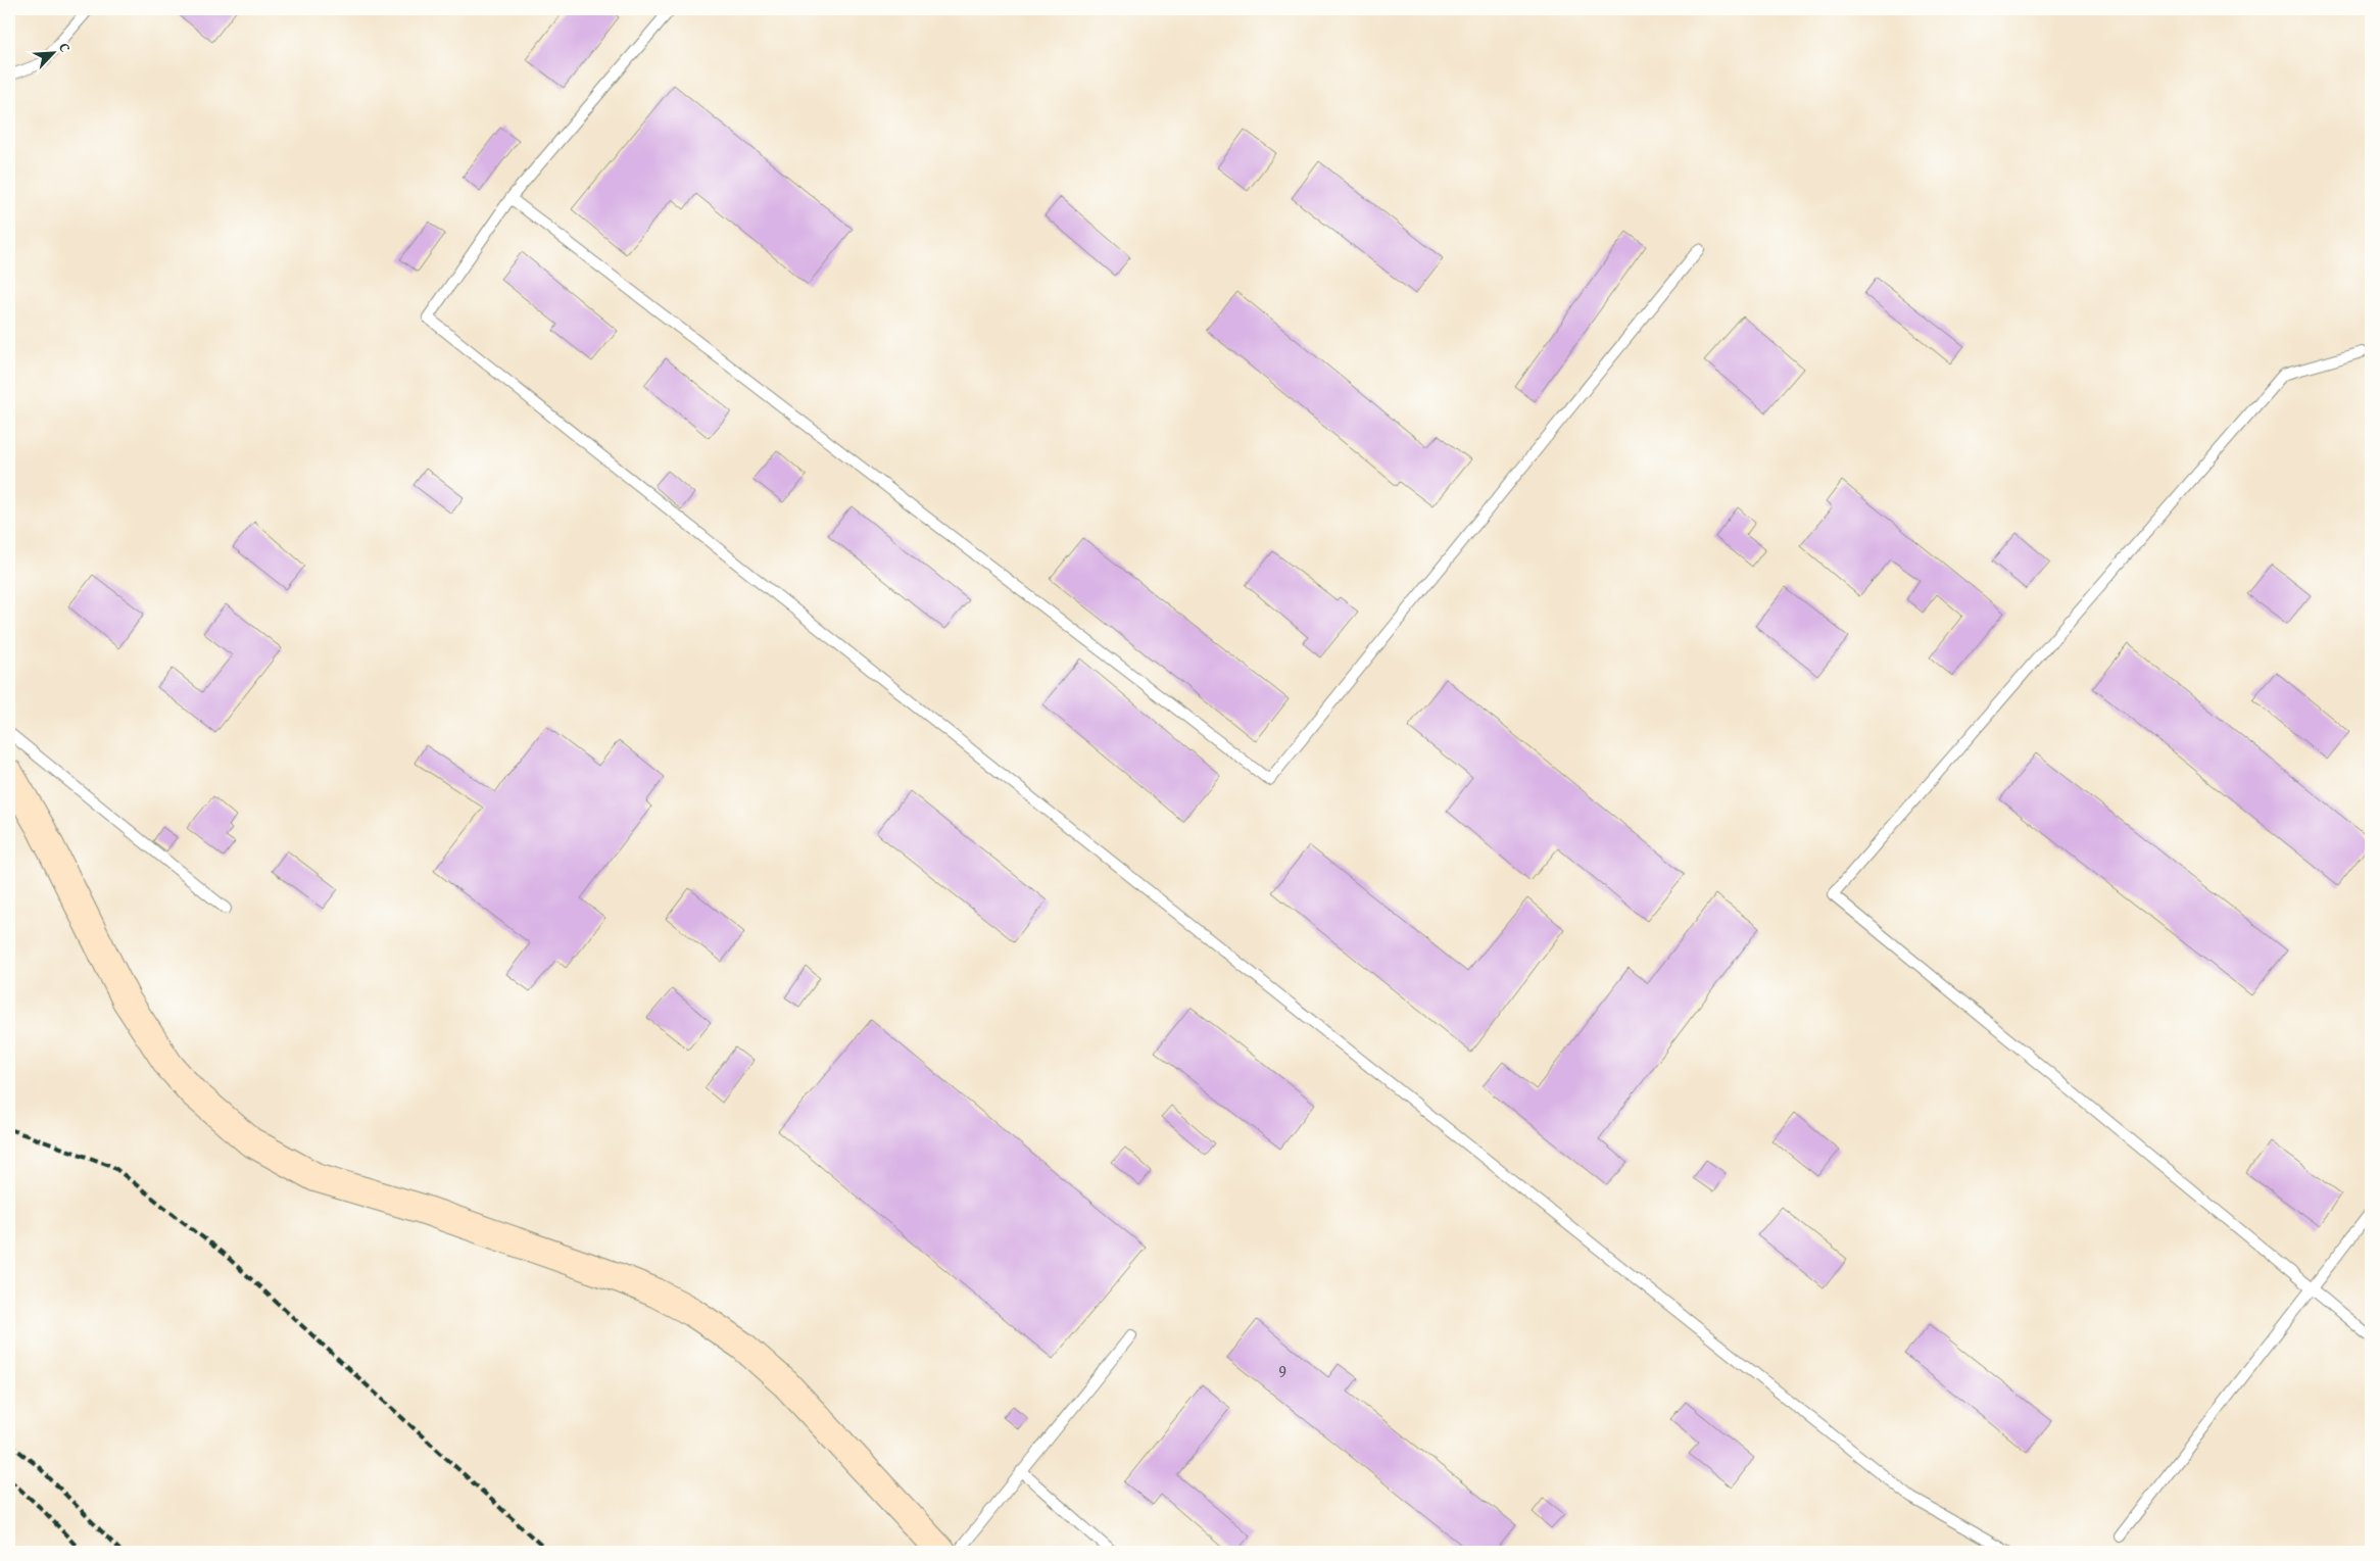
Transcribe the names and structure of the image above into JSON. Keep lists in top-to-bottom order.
{
  "house_numbers": ["9"],
  "north": "top right"
}
